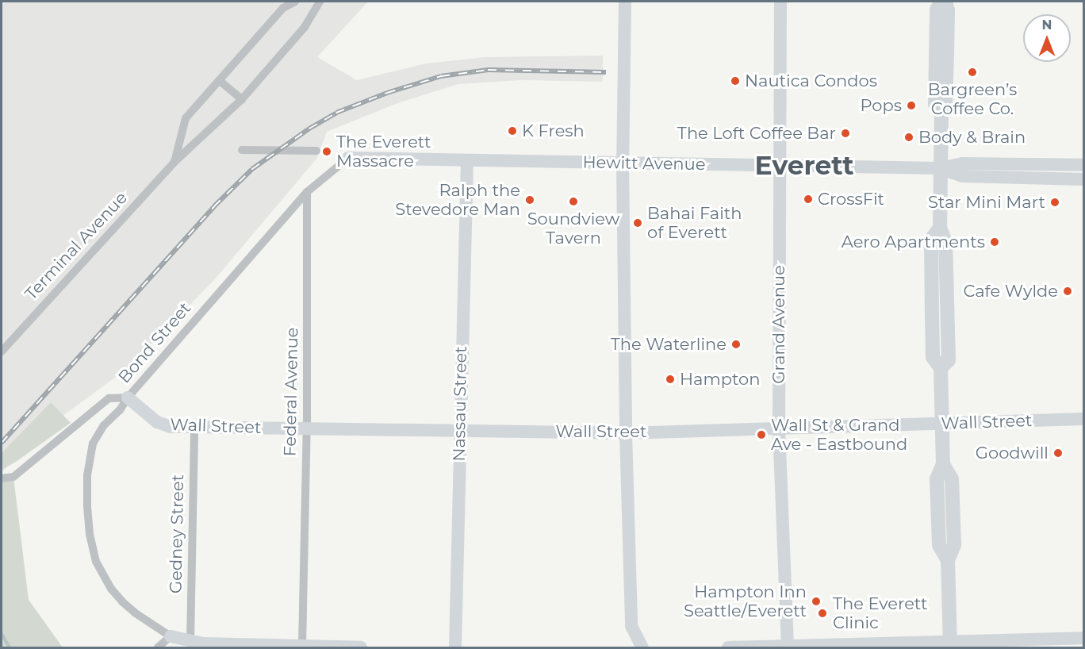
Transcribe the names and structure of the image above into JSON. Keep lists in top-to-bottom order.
{
  "streets": {
    "street": [
      "Hewitt Avenue",
      "Terminal Avenue",
      "Grand Avenue",
      "Bond Street",
      "Federal Avenue",
      "Nassau Street",
      "Wall Street",
      "Gedney Street"
    ]
  },
  "crossings": [
    ["Hewitt Avenue", "Grand Avenue"],
    ["Hewitt Avenue", "Nassau Street"],
    ["Grand Avenue", "Wall Street"],
    ["Bond Street", "Federal Avenue"],
    ["Bond Street", "Wall Street"],
    ["Federal Avenue", "Wall Street"],
    ["Nassau Street", "Wall Street"],
    ["Wall Street", "Gedney Street"]
  ],
  "districts": ["Everett"],
  "places": [
    "Bargreen’s Coffee Co.",
    "Nautica Condos",
    "Pops",
    "K Fresh",
    "The Loft Coffee Bar",
    "Body & Brain",
    "The Everett Massacre",
    "CrossFit",
    "Ralph the Stevedore Man",
    "Soundview Tavern",
    "Star Mini Mart",
    "Bahai Faith of Everett",
    "Aero Apartments",
    "Cafe Wylde",
    "The Waterline",
    "Hampton",
    "Wall St & Grand Ave - Eastbound",
    "Goodwill",
    "Hampton Inn Seattle/Everett",
    "The Everett Clinic"
  ],
  "north": "top"
}
